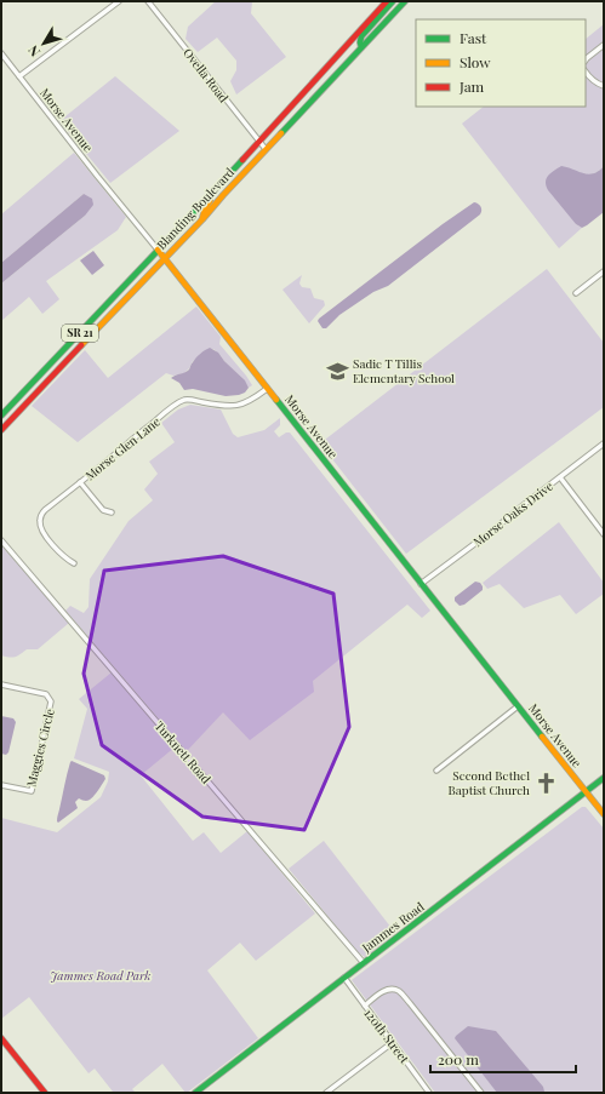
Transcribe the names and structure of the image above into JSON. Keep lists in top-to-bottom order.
{
  "streets": {
    "street": [
      "Ovella Road",
      "Morse Avenue",
      "Blanding Boulevard",
      "SR 21",
      "Morse Glen Lane",
      "Morse Oaks Drive",
      "Maggies Circle",
      "Turknett Road",
      "Jammes Road",
      "120th Street"
    ]
  },
  "crossings": [
    ["Ovella Road", "Blanding Boulevard"],
    ["Morse Avenue", "Blanding Boulevard"],
    ["Morse Avenue", "Morse Glen Lane"],
    ["Morse Avenue", "Morse Oaks Drive"],
    ["Morse Avenue", "Jammes Road"],
    ["Turknett Road", "Jammes Road"],
    ["Jammes Road", "120th Street"]
  ],
  "parks": ["Jammes Road Park"],
  "places": {
    "school or university": ["Sadie T Tillis Elementary School"],
    "church": ["Second Bethel Baptist Church"]
  },
  "legend": ["Fast", "Slow", "Jam"],
  "scale_bar": "200 m",
  "north": "bottom left"
}
